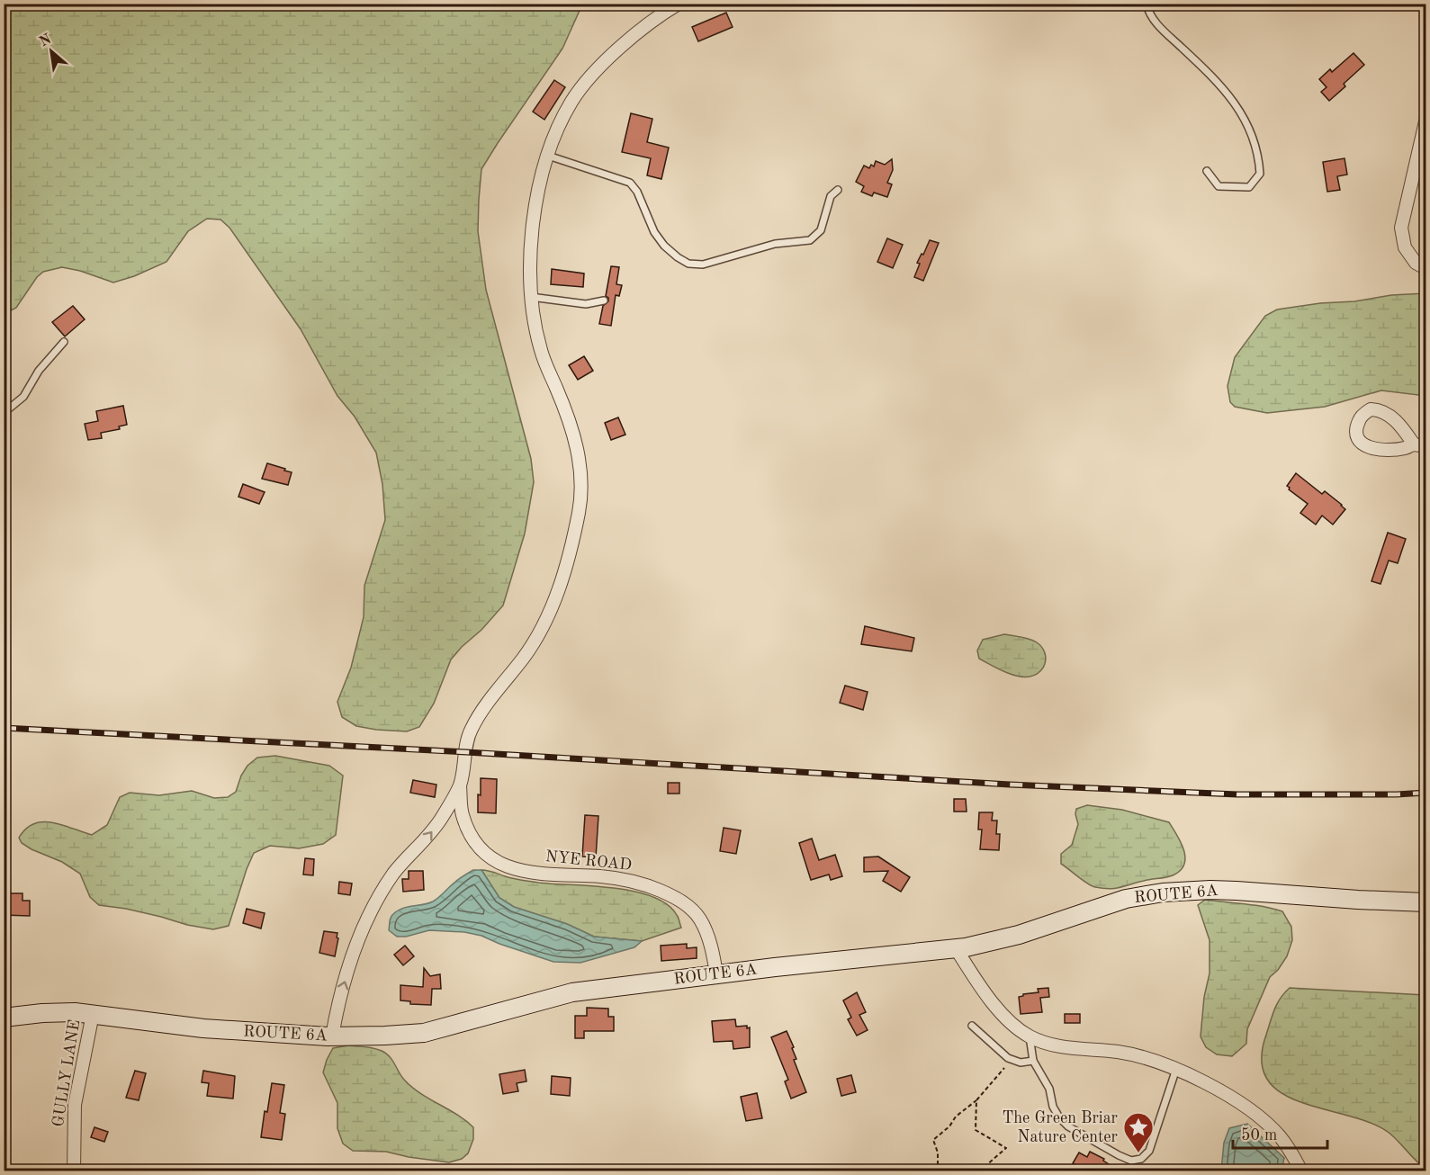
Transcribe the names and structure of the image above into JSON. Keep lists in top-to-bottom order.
{
  "streets": {
    "main road": ["ROUTE 6A"],
    "street": ["NYE ROAD", "GULLY LANE"]
  },
  "crossings": [
    ["NYE ROAD", "ROUTE 6A"],
    ["ROUTE 6A", "GULLY LANE"]
  ],
  "places": {
    "place": ["The Green Briar Nature Center"]
  },
  "scale_bar": "50 m",
  "north": "top left"
}
